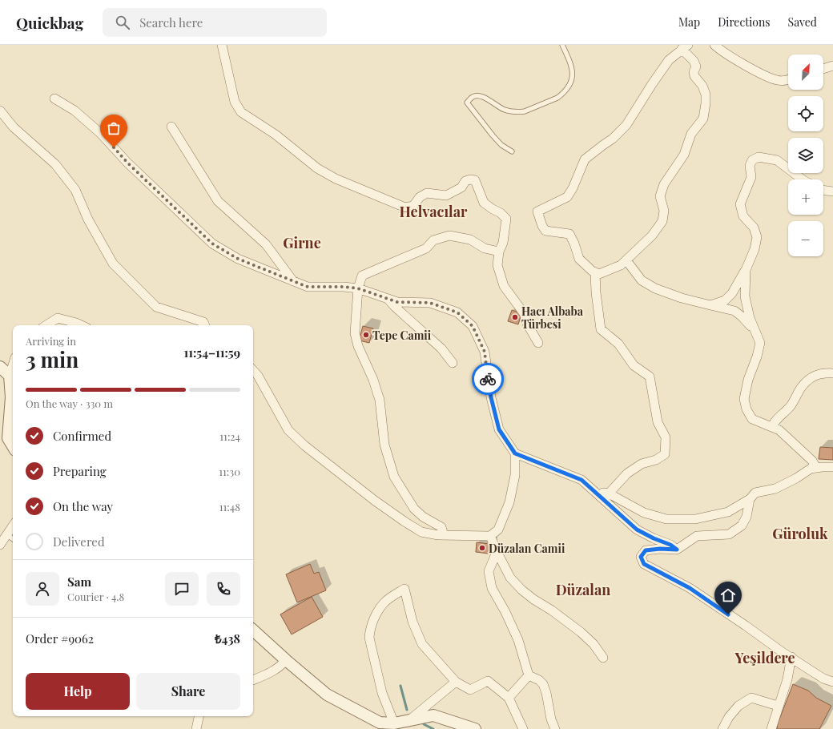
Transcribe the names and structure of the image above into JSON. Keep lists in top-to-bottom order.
{
  "districts": [
    "Helvacılar",
    "Girne",
    "Güroluk",
    "Düzalan",
    "Yeşildere"
  ],
  "places": ["Hacı Albaba Türbesi", "Tepe Camii", "Düzalan Camii"],
  "north": "top right",
  "page": {
    "header": "Quickbag",
    "search": "Search here",
    "nav": ["Map", "Directions", "Saved"],
    "map_buttons": ["+", "−"],
    "heading": ["3 min", "Arriving in", "11:54–11:59"],
    "panel": [
      "Sam",
      "Courier · 4.8",
      "Order #9062",
      "₺438"
    ],
    "bar": "On the way · 330 m",
    "list": [
      ["Confirmed", "11:24"],
      ["Preparing", "11:30"],
      ["On the way", "11:48"],
      "Delivered"
    ],
    "buttons": ["Help", "Share"]
  }
}
